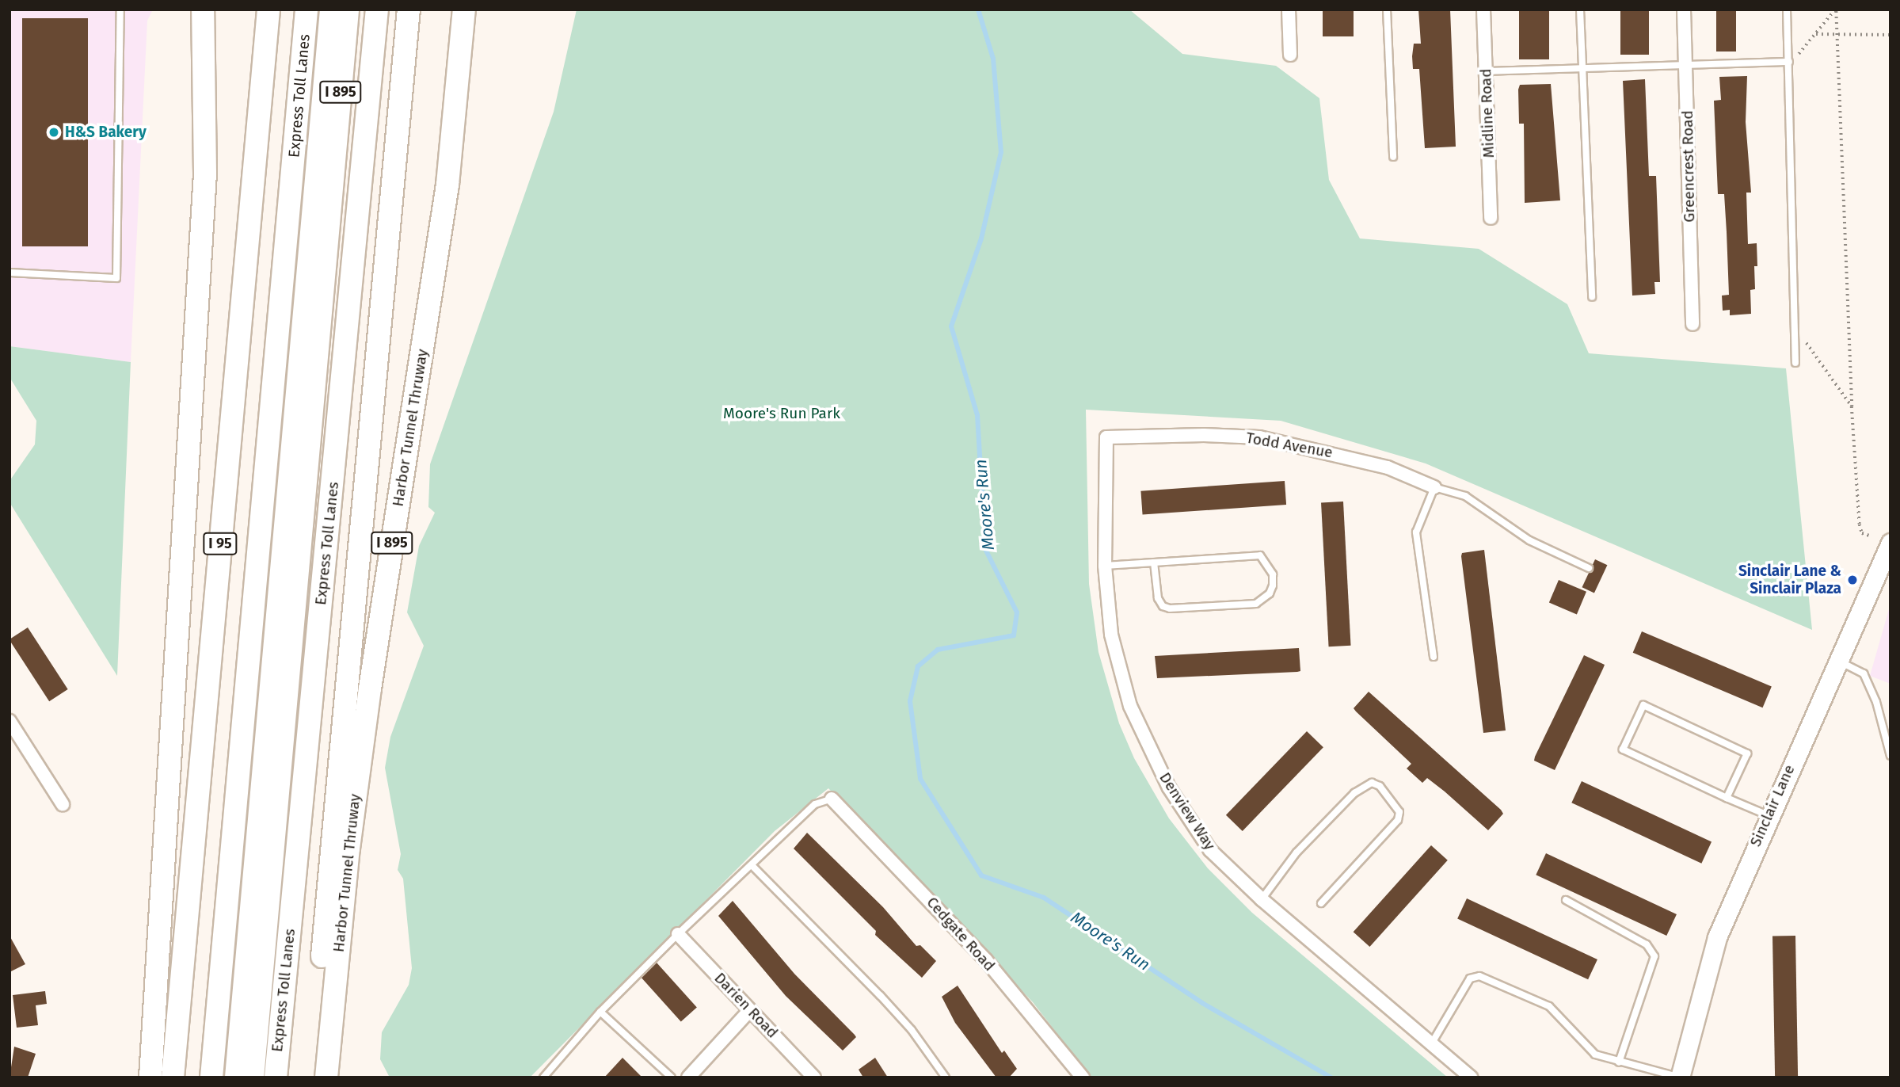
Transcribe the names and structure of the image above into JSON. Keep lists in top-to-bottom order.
{
  "streets": {
    "highway": [
      "I 895",
      "Express Toll Lanes",
      "Harbor Tunnel Thruway",
      "I 95"
    ],
    "street": [
      "Midline Road",
      "Greencrest Road",
      "Todd Avenue",
      "Sinclair Lane",
      "Denview Way",
      "Cedgate Road",
      "Darien Road"
    ]
  },
  "crossings": [
    ["Todd Avenue", "Denview Way"]
  ],
  "water": ["Moore's Run"],
  "parks": ["Moore's Run Park"],
  "places": ["H&S Bakery", "Sinclair Lane & Sinclair Plaza"]
}
